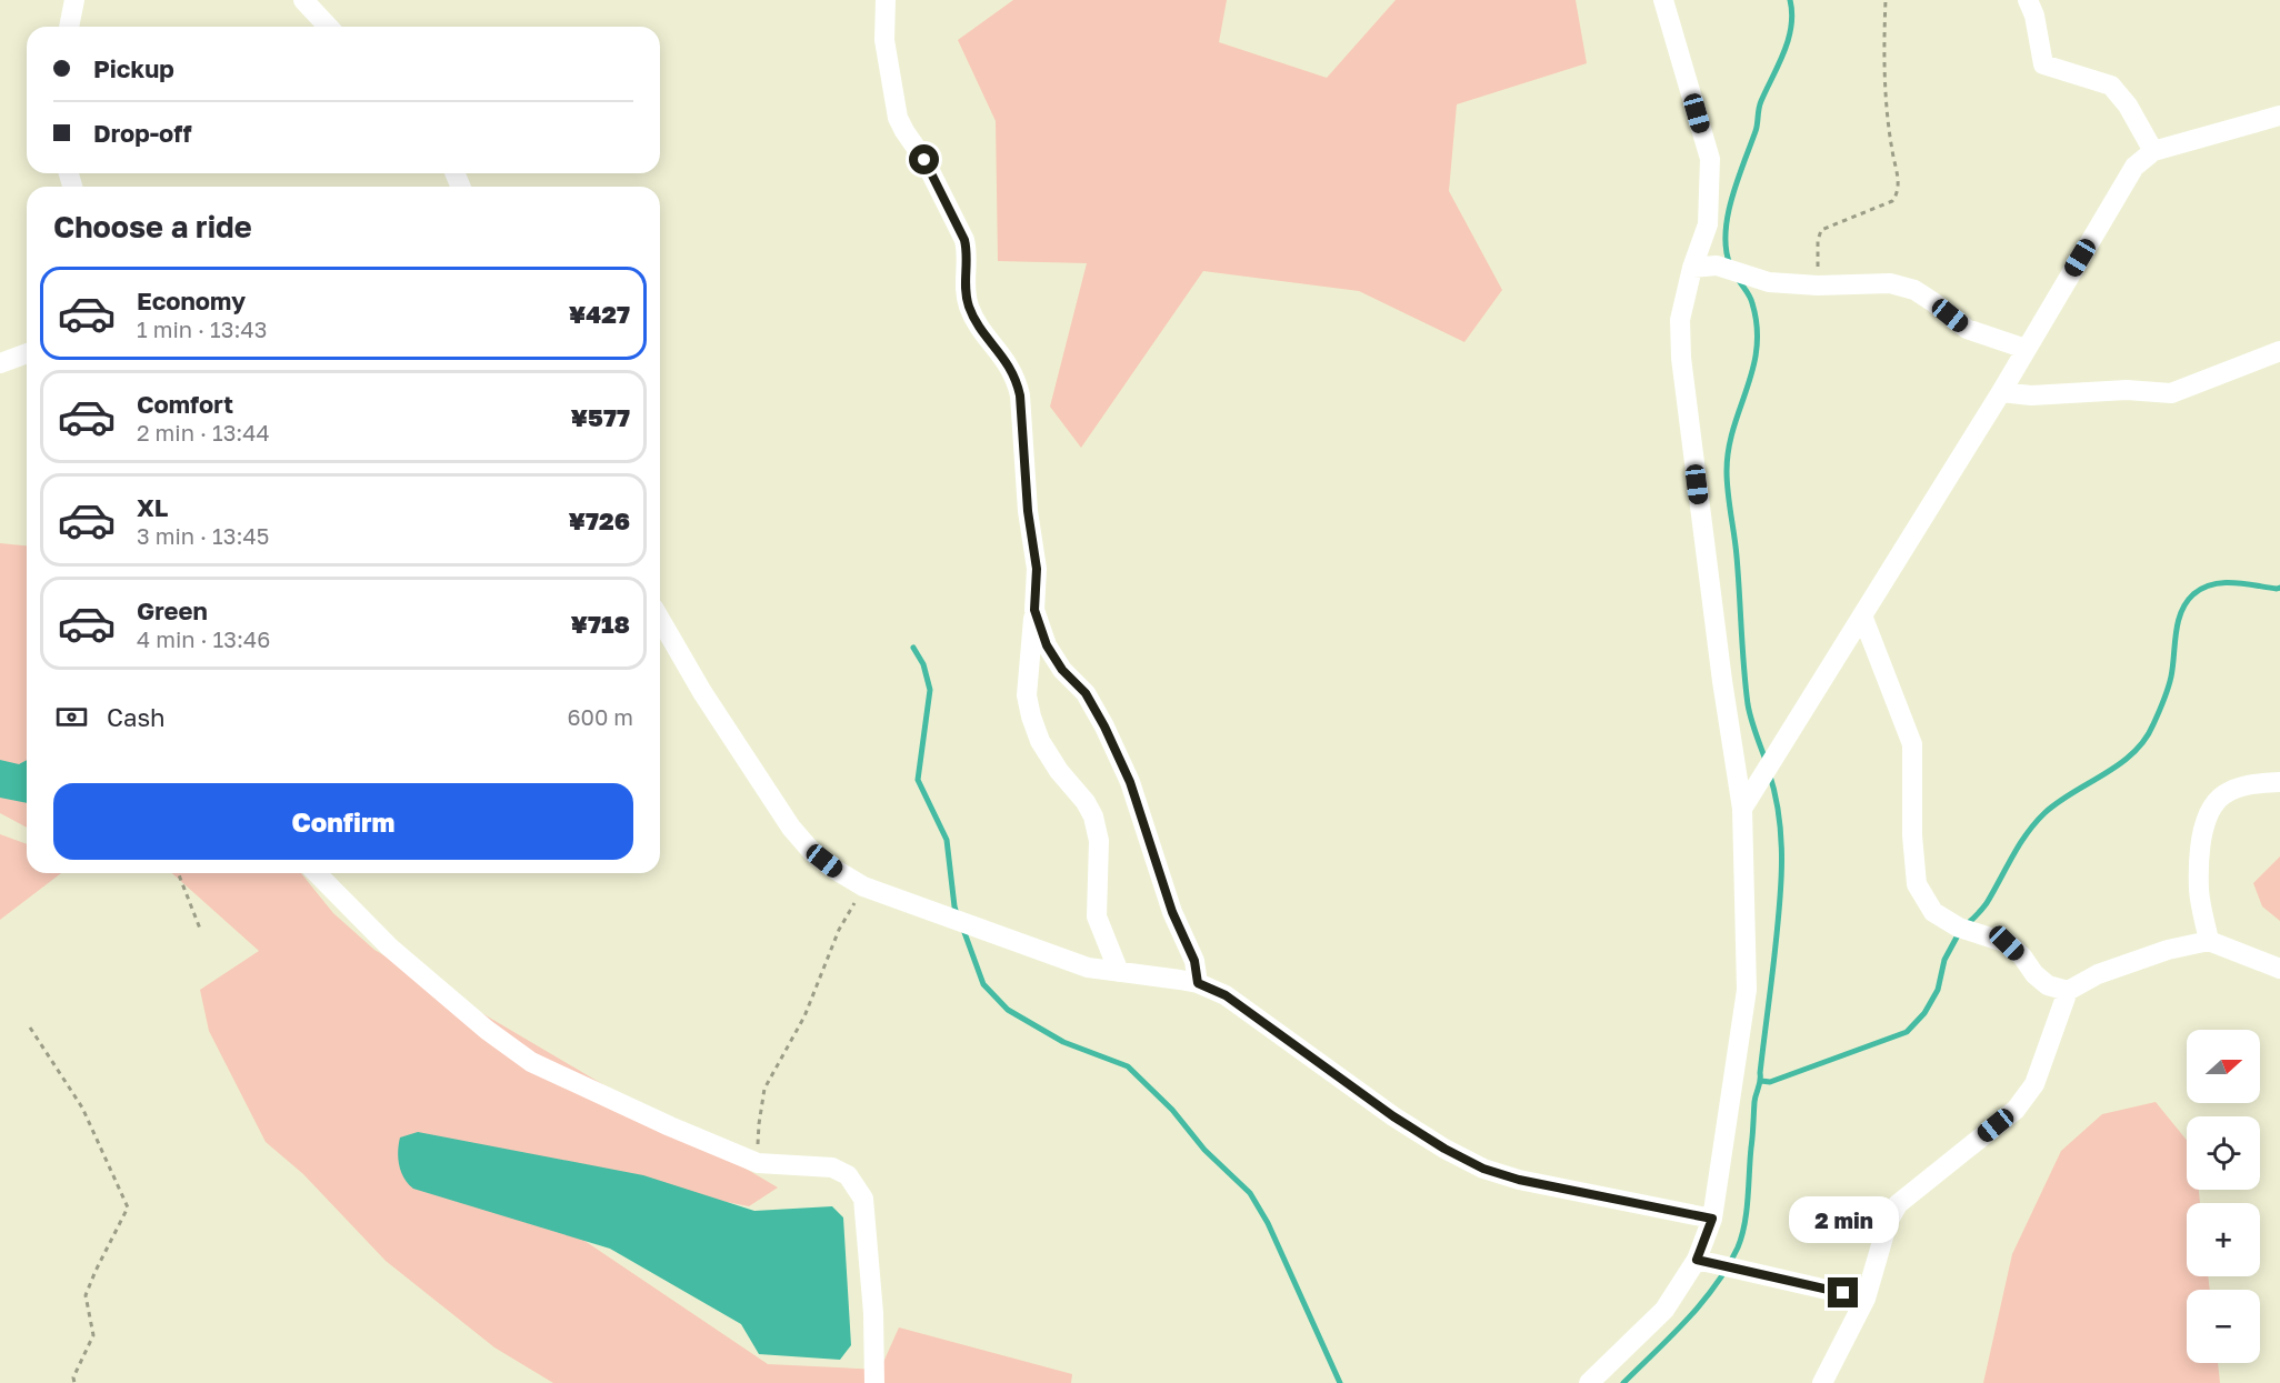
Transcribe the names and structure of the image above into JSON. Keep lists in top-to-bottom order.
{
  "north": "right",
  "page": {
    "banner": ["Pickup", "Drop-off"],
    "heading": "Choose a ride",
    "list": [
      {
        "name": "Economy",
        "note": "1 min · 13:43",
        "value": "¥427"
      },
      {
        "name": "Comfort",
        "note": "2 min · 13:44",
        "value": "¥577"
      },
      {
        "name": "XL",
        "note": "3 min · 13:45",
        "value": "¥726"
      },
      {
        "name": "Green",
        "note": "4 min · 13:46",
        "value": "¥718"
      }
    ],
    "pay": ["Cash", "600 m"],
    "buttons": "Confirm",
    "map_buttons": ["+", "−"],
    "bubble": "2 min"
  }
}
